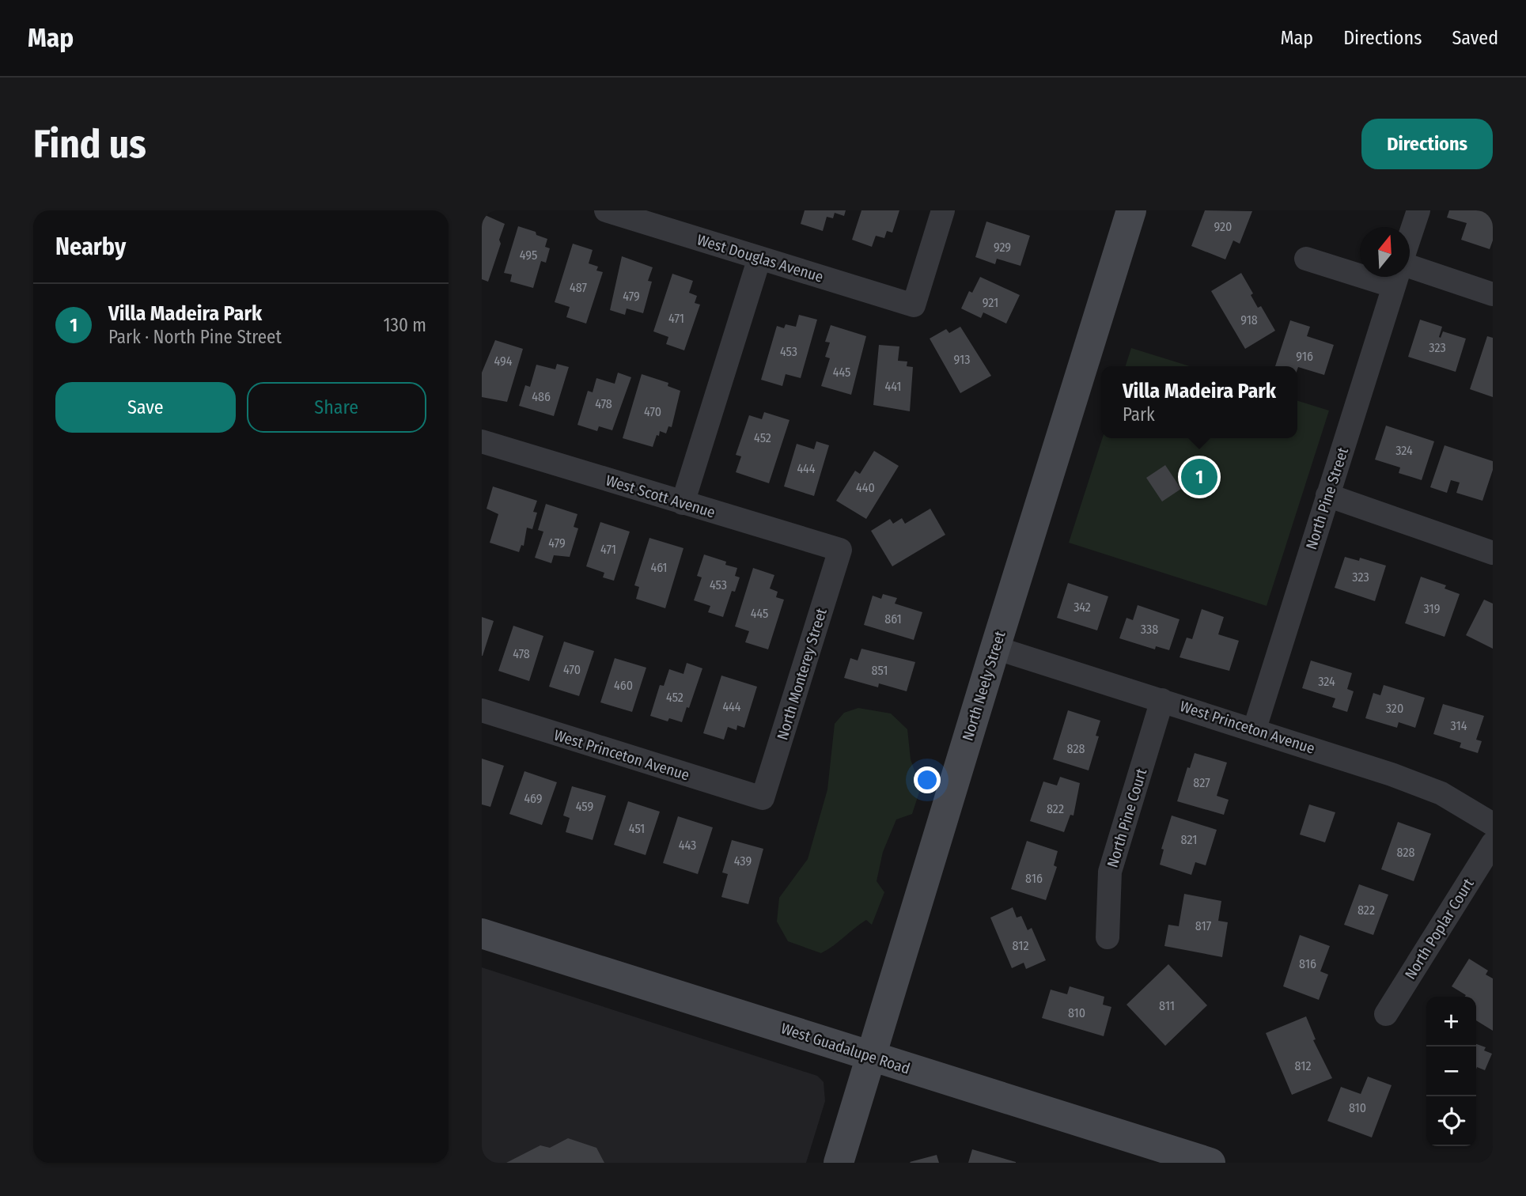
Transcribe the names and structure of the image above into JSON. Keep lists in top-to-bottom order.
{
  "streets": {
    "street": [
      "West Douglas Avenue",
      "West Scott Avenue",
      "North Pine Street",
      "North Monterey Street",
      "North Neely Street",
      "West Princeton Avenue",
      "North Pine Court",
      "North Poplar Court",
      "West Guadalupe Road"
    ]
  },
  "crossings": [
    ["West Scott Avenue", "North Monterey Street"],
    ["North Pine Street", "West Princeton Avenue"],
    ["North Monterey Street", "West Princeton Avenue"],
    ["North Neely Street", "West Princeton Avenue"],
    ["North Neely Street", "West Guadalupe Road"],
    ["West Princeton Avenue", "North Pine Court"]
  ],
  "house_numbers": [
    "920",
    "929",
    "495",
    "487",
    "479",
    "921",
    "471",
    "918",
    "323",
    "453",
    "916",
    "913",
    "494",
    "445",
    "441",
    "486",
    "478",
    "470",
    "452",
    "324",
    "444",
    "440",
    "479",
    "471",
    "461",
    "323",
    "453",
    "342",
    "319",
    "445",
    "861",
    "338",
    "478",
    "470",
    "851",
    "324",
    "460",
    "452",
    "444",
    "320",
    "314",
    "828",
    "827",
    "469",
    "459",
    "822",
    "451",
    "821",
    "443",
    "828",
    "439",
    "816",
    "822",
    "817",
    "812",
    "816",
    "811",
    "810",
    "812",
    "810"
  ],
  "north": "top",
  "page": {
    "header": "Map",
    "nav": ["Map", "Directions", "Saved"],
    "buttons": [
      "Directions",
      ["Save", "Share"]
    ],
    "title": "Find us",
    "heading": "Nearby",
    "list": [
      {
        "mark": "1",
        "name": "Villa Madeira Park",
        "note": "Park · North Pine Street",
        "value": "130 m"
      }
    ],
    "popup": ["Villa Madeira Park", "Park"],
    "pins": "1",
    "map_buttons": ["+", "−"]
  }
}
